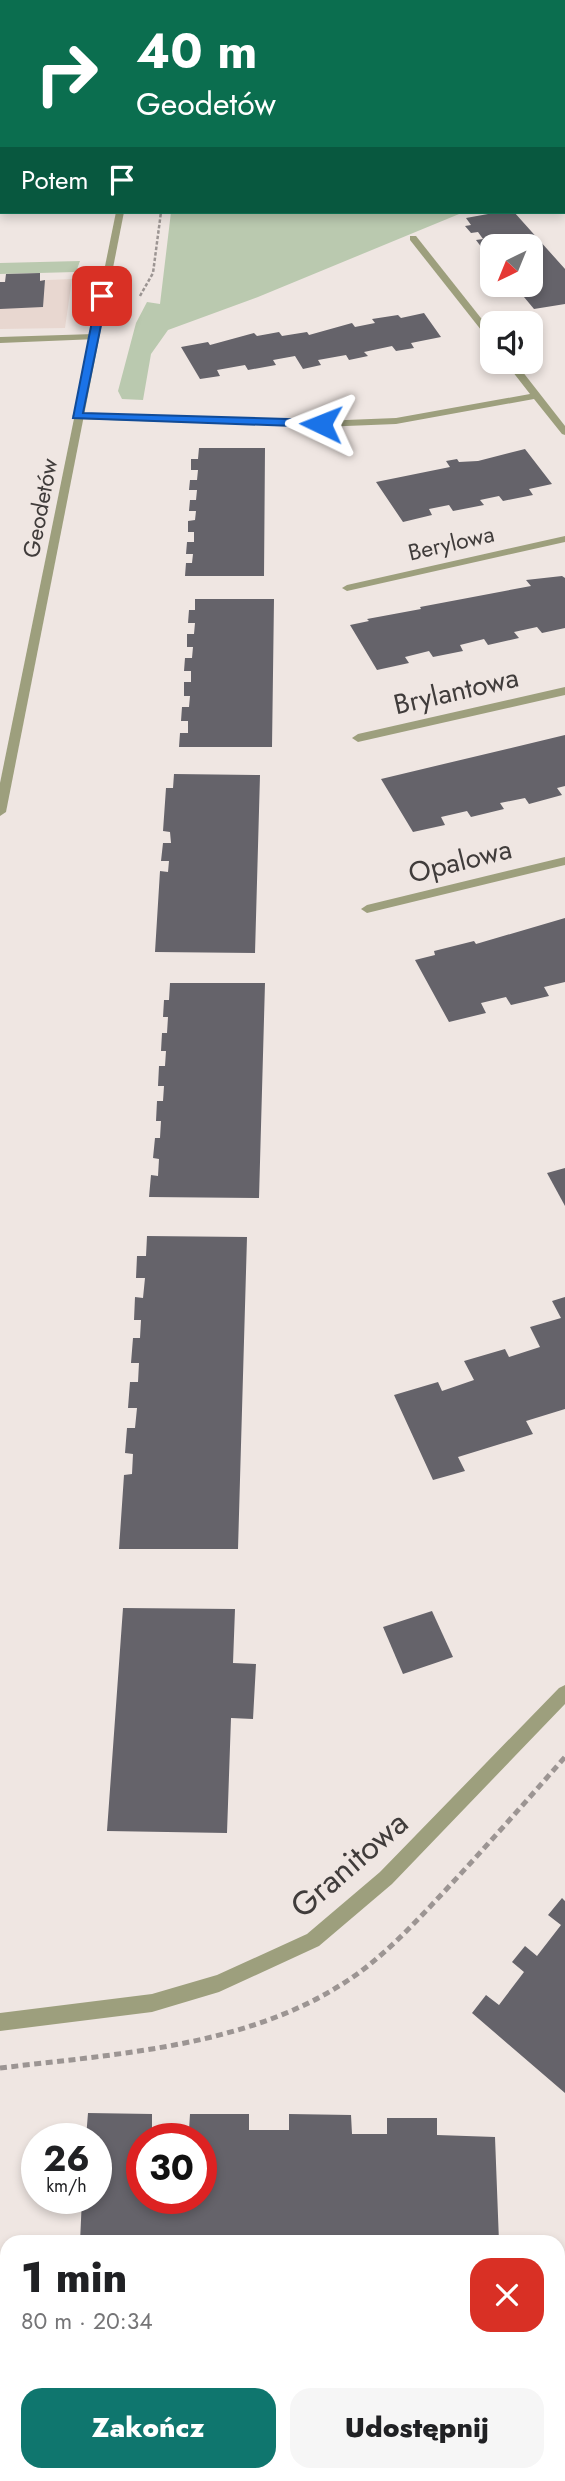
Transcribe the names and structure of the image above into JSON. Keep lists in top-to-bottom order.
{
  "streets": {
    "street": [
      "Geodetów",
      "Berylowa",
      "Brylantowa",
      "Opalowa",
      "Granitowa"
    ]
  },
  "north": "bottom left",
  "page": {
    "turn": ["40 m", "Geodetów"],
    "then": "Potem",
    "speed": "26 km/h",
    "limit": "30",
    "heading": ["1 min", "80 m · 20:34"],
    "buttons": ["Zakończ", "Udostępnij"]
  }
}
